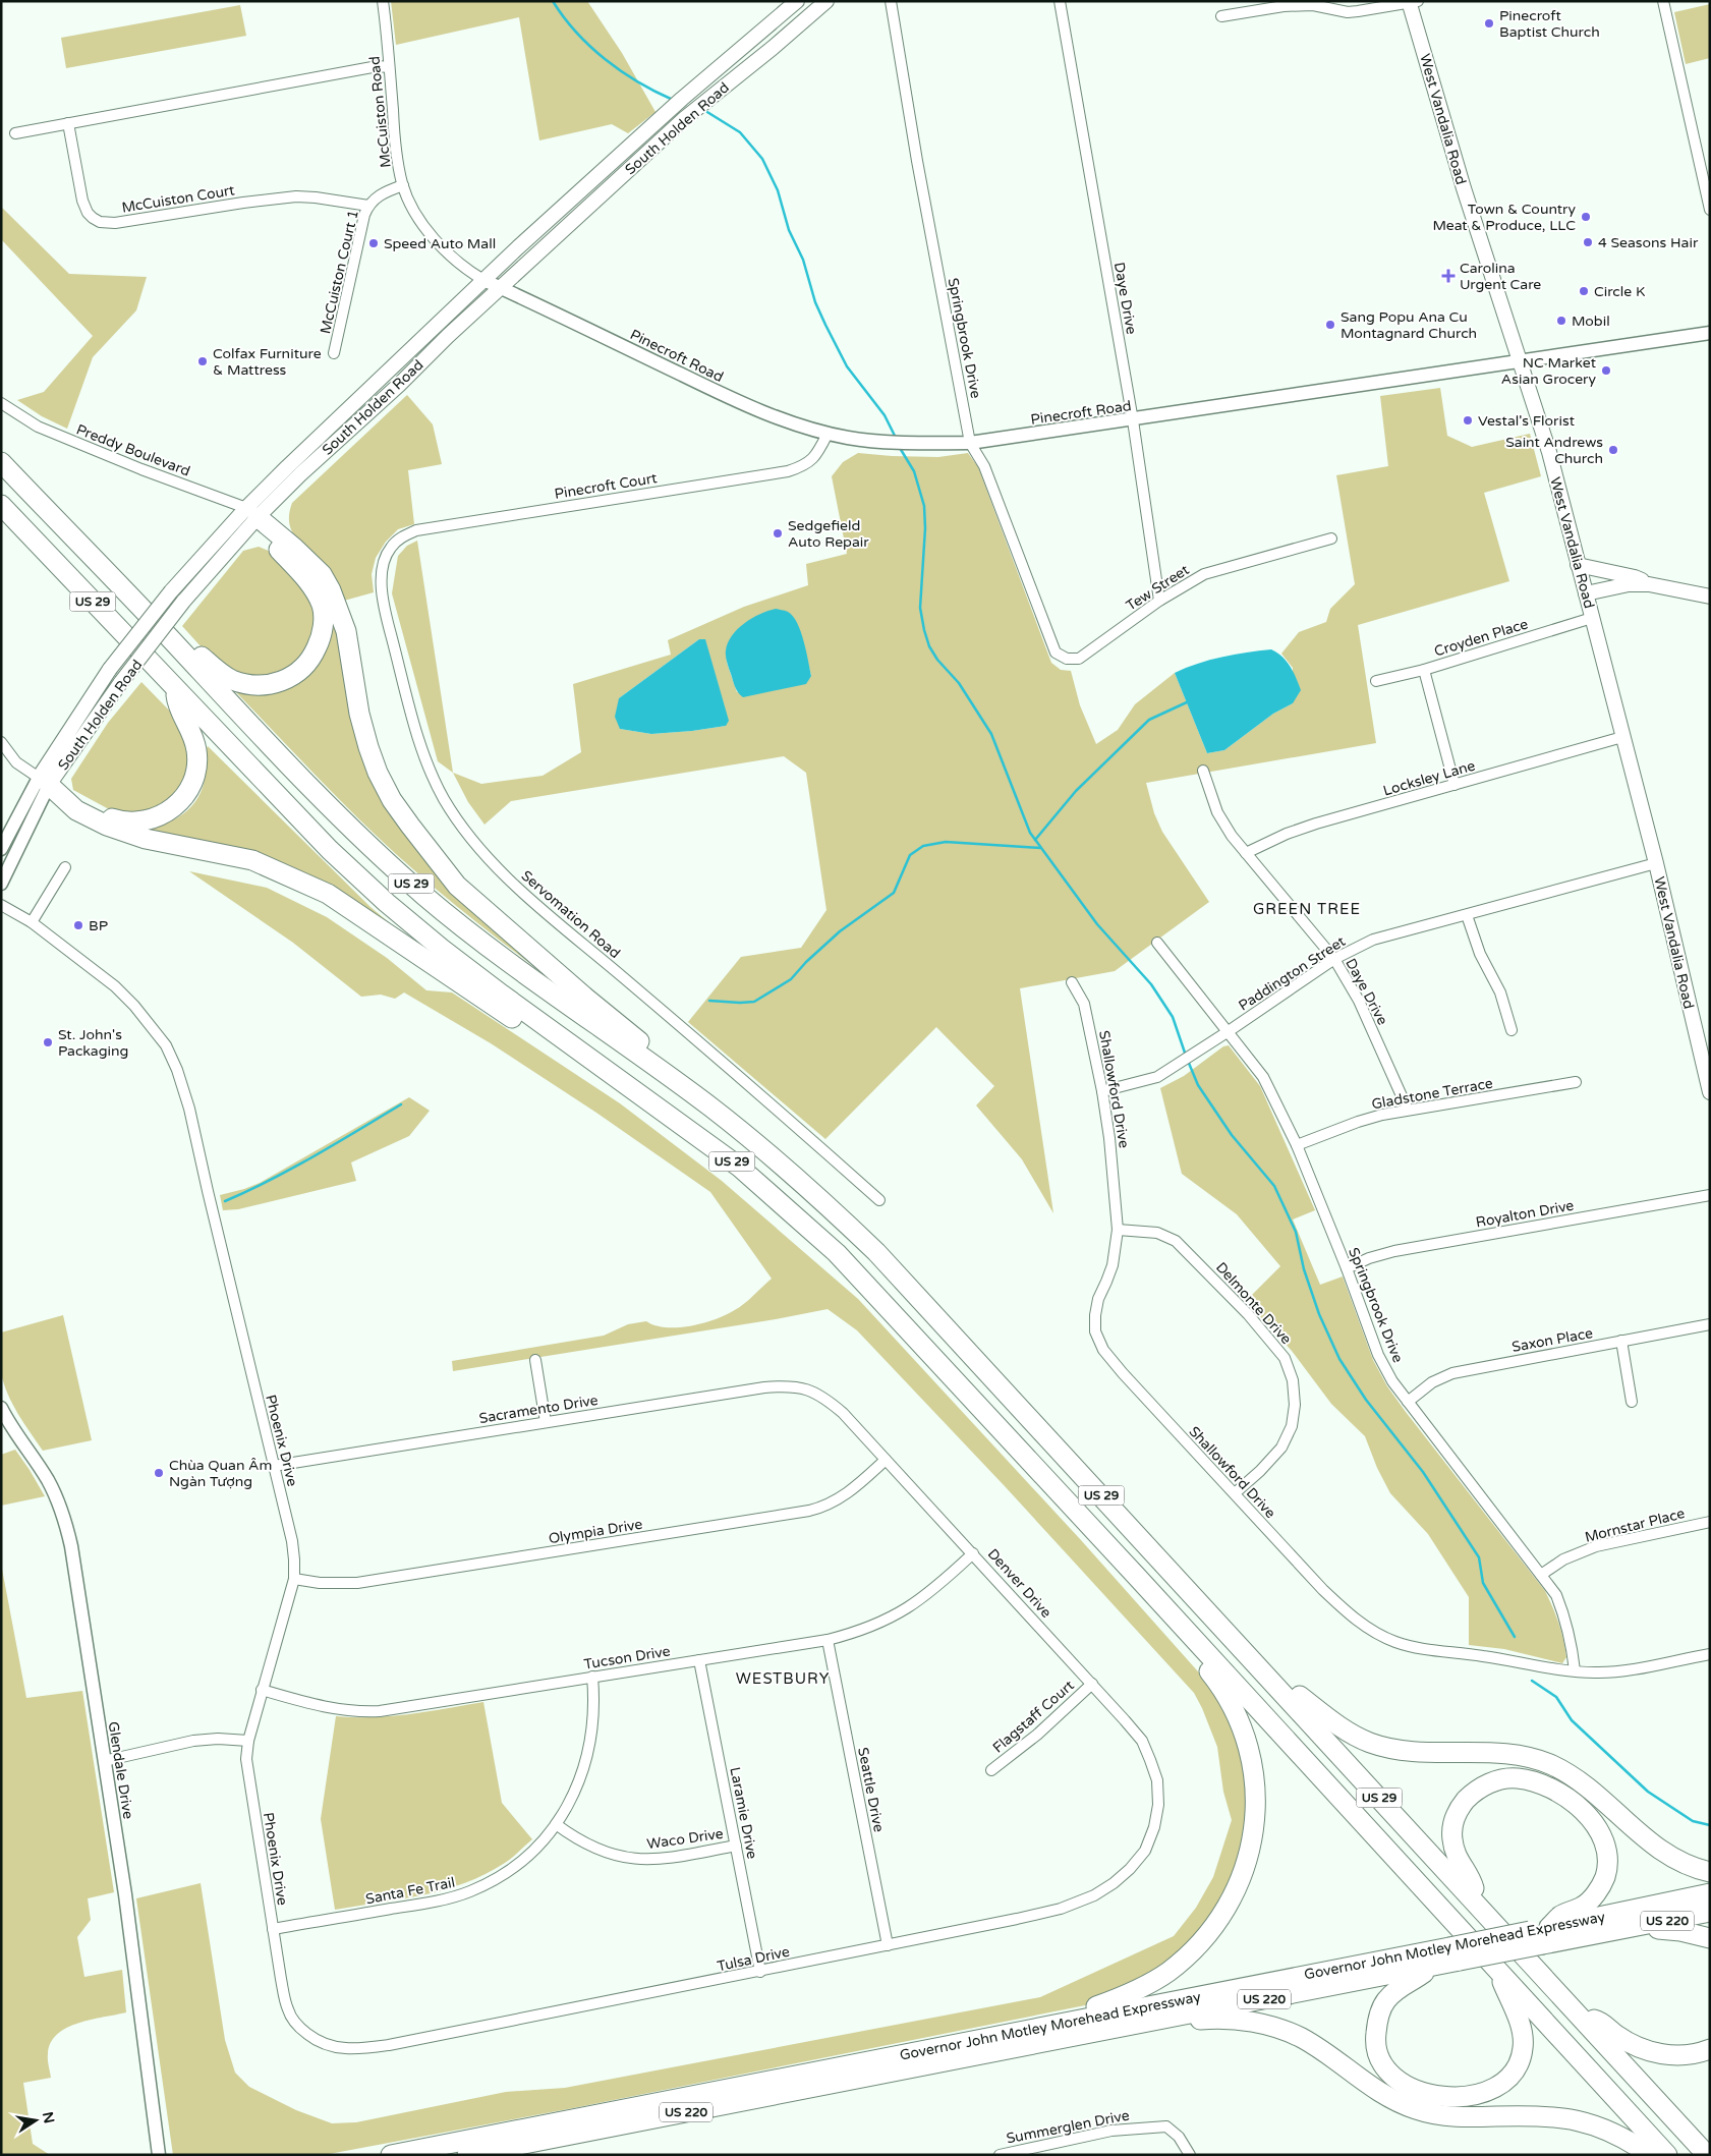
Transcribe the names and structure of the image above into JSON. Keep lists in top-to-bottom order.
{
  "streets": {
    "highway": ["US 29", "US 220", "Governor John Motley Morehead Expressway"],
    "main road": ["West Vandalia Road", "South Holden Road"],
    "street": [
      "McCuiston Road",
      "McCuiston Court",
      "McCuiston Court 1",
      "Daye Drive",
      "Springbrook Drive",
      "Pinecroft Road",
      "Preddy Boulevard",
      "Pinecroft Court",
      "Tew Street",
      "Croyden Place",
      "Locksley Lane",
      "Servomation Road",
      "Paddington Street",
      "Shallowford Drive",
      "Gladstone Terrace",
      "Royalton Drive",
      "Delmonte Drive",
      "Saxon Place",
      "Sacramento Drive",
      "Phoenix Drive",
      "Mornstar Place",
      "Olympia Drive",
      "Denver Drive",
      "Tucson Drive",
      "Flagstaff Court",
      "Glendale Drive",
      "Seattle Drive",
      "Laramie Drive",
      "Waco Drive",
      "Santa Fe Trail",
      "Tulsa Drive",
      "Summerglen Drive"
    ]
  },
  "crossings": [
    ["McCuiston Road", "South Holden Road"],
    ["McCuiston Road", "McCuiston Court 1"],
    ["McCuiston Road", "Pinecroft Road"],
    ["West Vandalia Road", "Pinecroft Road"],
    ["West Vandalia Road", "Croyden Place"],
    ["West Vandalia Road", "Locksley Lane"],
    ["West Vandalia Road", "Paddington Street"],
    ["South Holden Road", "Pinecroft Road"],
    ["South Holden Road", "Preddy Boulevard"],
    ["McCuiston Court", "McCuiston Court 1"],
    ["Daye Drive", "Pinecroft Road"],
    ["Daye Drive", "Tew Street"],
    ["Daye Drive", "Locksley Lane"],
    ["Daye Drive", "Paddington Street"],
    ["Daye Drive", "Gladstone Terrace"],
    ["Springbrook Drive", "Pinecroft Road"],
    ["Springbrook Drive", "Tew Street"],
    ["Springbrook Drive", "Paddington Street"],
    ["Springbrook Drive", "Shallowford Drive"],
    ["Springbrook Drive", "Gladstone Terrace"],
    ["Springbrook Drive", "Royalton Drive"],
    ["Springbrook Drive", "Saxon Place"],
    ["Springbrook Drive", "Mornstar Place"],
    ["Pinecroft Road", "Pinecroft Court"],
    ["Pinecroft Court", "Servomation Road"],
    ["Paddington Street", "Shallowford Drive"],
    ["Shallowford Drive", "Delmonte Drive"],
    ["Sacramento Drive", "Phoenix Drive"],
    ["Sacramento Drive", "Denver Drive"],
    ["Phoenix Drive", "Olympia Drive"],
    ["Phoenix Drive", "Tucson Drive"],
    ["Phoenix Drive", "Santa Fe Trail"],
    ["Phoenix Drive", "Tulsa Drive"],
    ["Olympia Drive", "Denver Drive"],
    ["Denver Drive", "Tucson Drive"],
    ["Denver Drive", "Flagstaff Court"],
    ["Denver Drive", "Tulsa Drive"],
    ["Tucson Drive", "Seattle Drive"],
    ["Tucson Drive", "Laramie Drive"],
    ["Tucson Drive", "Santa Fe Trail"],
    ["Seattle Drive", "Tulsa Drive"],
    ["Laramie Drive", "Waco Drive"],
    ["Laramie Drive", "Tulsa Drive"],
    ["Waco Drive", "Santa Fe Trail"]
  ],
  "districts": ["GREEN TREE", "WESTBURY"],
  "places": {
    "other": [
      "Pinecroft Baptist Church",
      "Town & Country Meat & Produce, LLC",
      "4 Seasons Hair",
      "Speed Auto Mall",
      "Circle K",
      "Mobil",
      "Sang Popu Ana Cu Montagnard Church",
      "Colfax Furniture & Mattress",
      "NC Market Asian Grocery",
      "Vestal's Florist",
      "Saint Andrews Church",
      "Sedgefield Auto Repair",
      "BP",
      "St. John's Packaging",
      "Chùa Quan Âm Ngàn Tượng"
    ],
    "health": ["Carolina Urgent Care"]
  },
  "north": "right"
}
